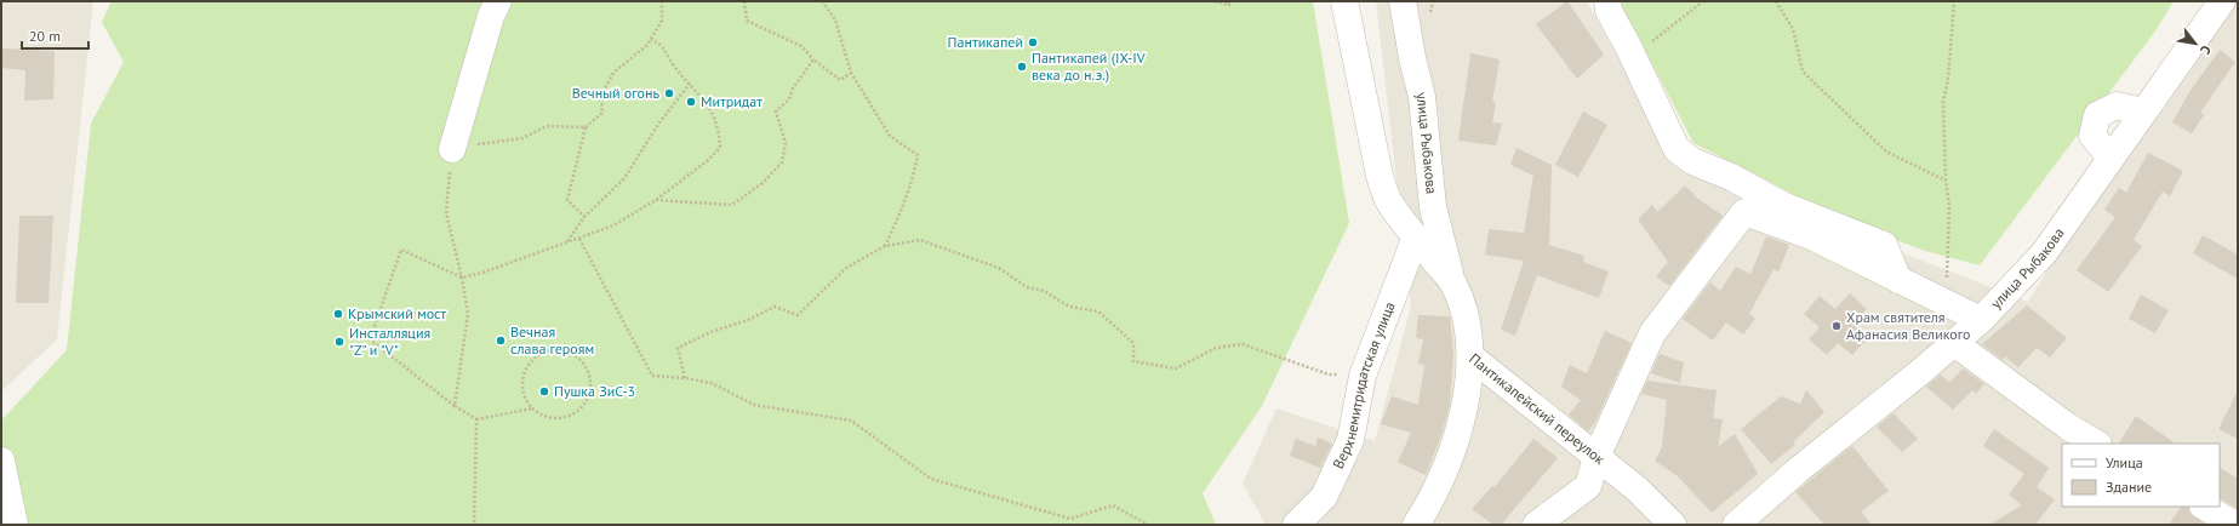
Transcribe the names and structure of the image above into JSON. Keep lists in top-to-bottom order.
{
  "streets": {
    "street": ["улица Рыбакова", "Верхнемитридатская улица", "Пантикапейский переулок"]
  },
  "places": [
    "Пантикапей",
    "Пантикапей (IX-IV века до н.э.)",
    "Вечный огонь",
    "Митридат",
    "Крымский мост",
    "Храм святителя Афанасия Великого",
    "Вечная слава героям",
    "Инсталляция \"Z\" и \"V\"",
    "Пушка ЗиС-3"
  ],
  "legend": ["Улица", "Здание"],
  "scale_bar": "20 m",
  "north": "bottom right"
}
